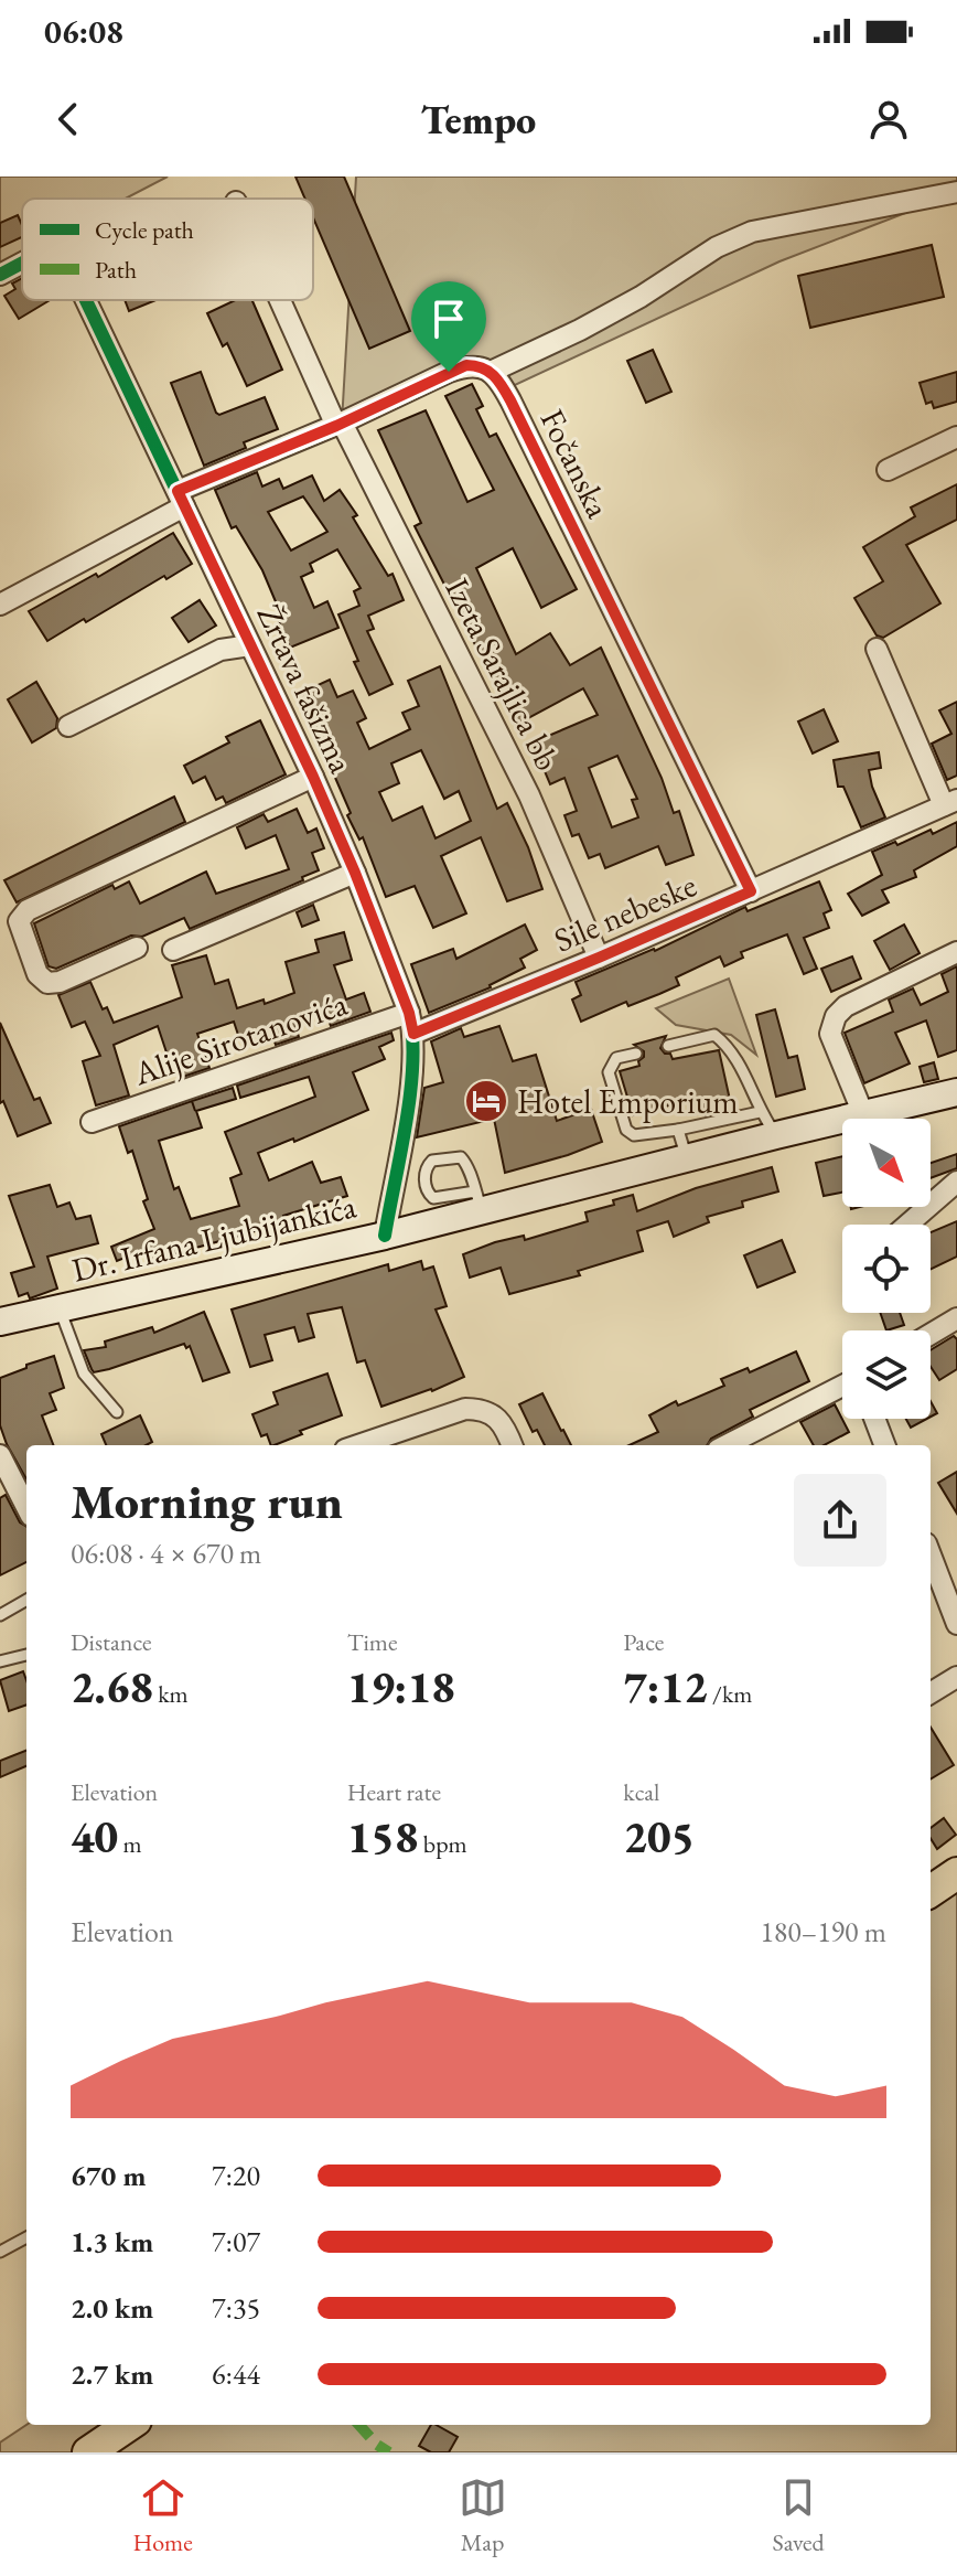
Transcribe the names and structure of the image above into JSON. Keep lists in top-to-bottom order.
{
  "streets": {
    "main road": ["Dr. Irfana Ljubijankića"],
    "street": [
      "Fočanska",
      "Izeta Sarajlica bb",
      "Žrtava fašizma",
      "Sile nebeske",
      "Alije Sirotanovića"
    ]
  },
  "crossings": [
    ["Fočanska", "Sile nebeske"],
    ["Izeta Sarajlica bb", "Sile nebeske"],
    ["Žrtava fašizma", "Sile nebeske"],
    ["Žrtava fašizma", "Alije Sirotanovića"],
    ["Žrtava fašizma", "Dr. Irfana Ljubijankića"],
    ["Sile nebeske", "Alije Sirotanovića"]
  ],
  "places": {
    "hotel": ["Hotel Emporium"]
  },
  "legend": ["Cycle path", "Path"],
  "north": "bottom right",
  "page": {
    "status": "06:08",
    "header": "Tempo",
    "heading": ["Morning run", "06:08 · 4 × 670 m"],
    "stats": [
      ["Distance", "2.68 km"],
      ["Time", "19:18"],
      ["Pace", "7:12 /km"],
      ["Elevation", "40 m"],
      ["Heart rate", "158 bpm"],
      ["kcal", "205"]
    ],
    "chart": ["Elevation", "180–190 m"],
    "list": [
      {
        "name": "670 m",
        "note": "7:20"
      },
      {
        "name": "1.3 km",
        "note": "7:07"
      },
      {
        "name": "2.0 km",
        "note": "7:35"
      },
      {
        "name": "2.7 km",
        "note": "6:44"
      }
    ],
    "tabs": ["Home", "Map", "Saved"]
  }
}
